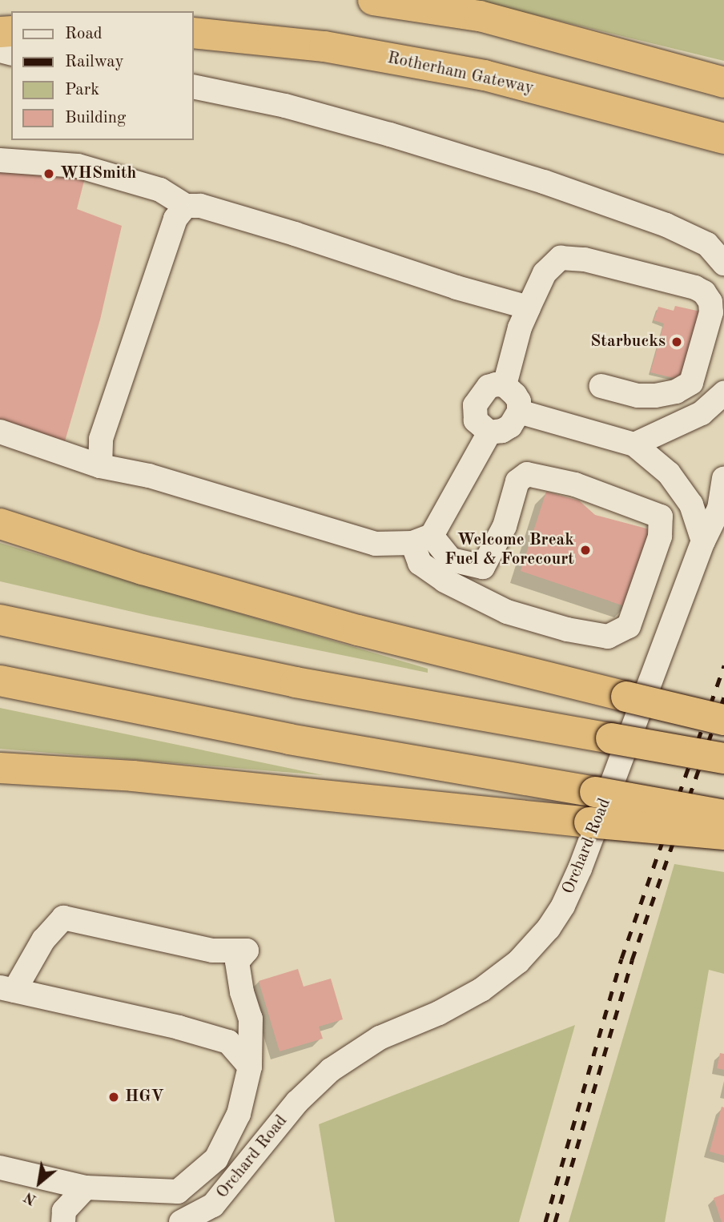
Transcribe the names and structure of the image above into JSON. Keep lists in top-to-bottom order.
{
  "streets": {
    "highway": ["Rotherham Gateway"],
    "lane": ["Orchard Road"]
  },
  "places": [
    "WHSmith",
    "Starbucks",
    "Welcome Break Fuel & Forecourt",
    "HGV"
  ],
  "legend": [
    "Road",
    "Railway",
    "Park",
    "Building"
  ],
  "north": "bottom left"
}
